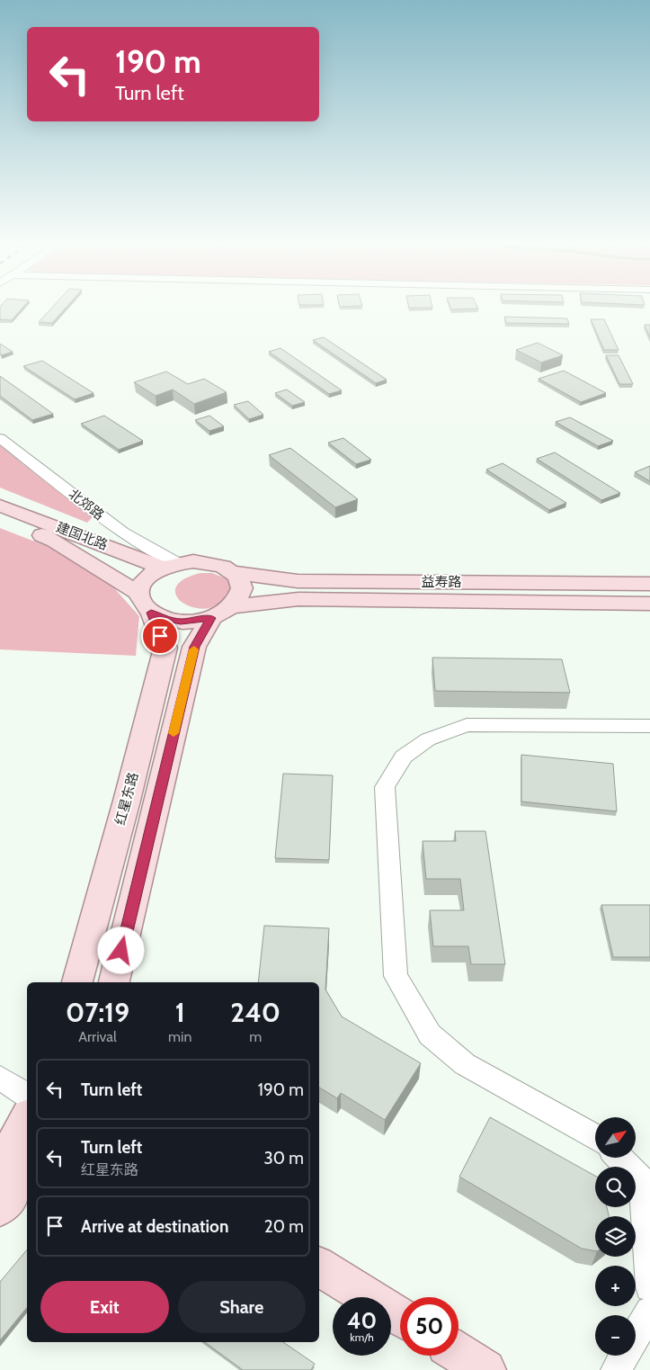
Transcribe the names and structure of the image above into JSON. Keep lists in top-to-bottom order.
{
  "streets": {
    "main road": ["建国北路", "益寿路", "红星东路"],
    "street": ["北郊路"]
  },
  "crossings": [
    ["北郊路", "建国北路"],
    ["北郊路", "益寿路"],
    ["北郊路", "红星东路"],
    ["建国北路", "益寿路"],
    ["建国北路", "红星东路"],
    ["益寿路", "红星东路"]
  ],
  "north": "top right",
  "page": {
    "turn": ["190 m", "Turn left"],
    "eta": [
      "07:19",
      "Arrival",
      "1",
      "min",
      "240",
      "m"
    ],
    "list": [
      {
        "name": "Turn left",
        "value": "190 m"
      },
      {
        "name": "Turn left",
        "note": "红星东路",
        "value": "30 m"
      },
      {
        "name": "Arrive at destination",
        "value": "20 m"
      }
    ],
    "map_buttons": ["+", "−"],
    "buttons": ["Exit", "Share"],
    "speed": "40 km/h",
    "limit": "50"
  }
}
